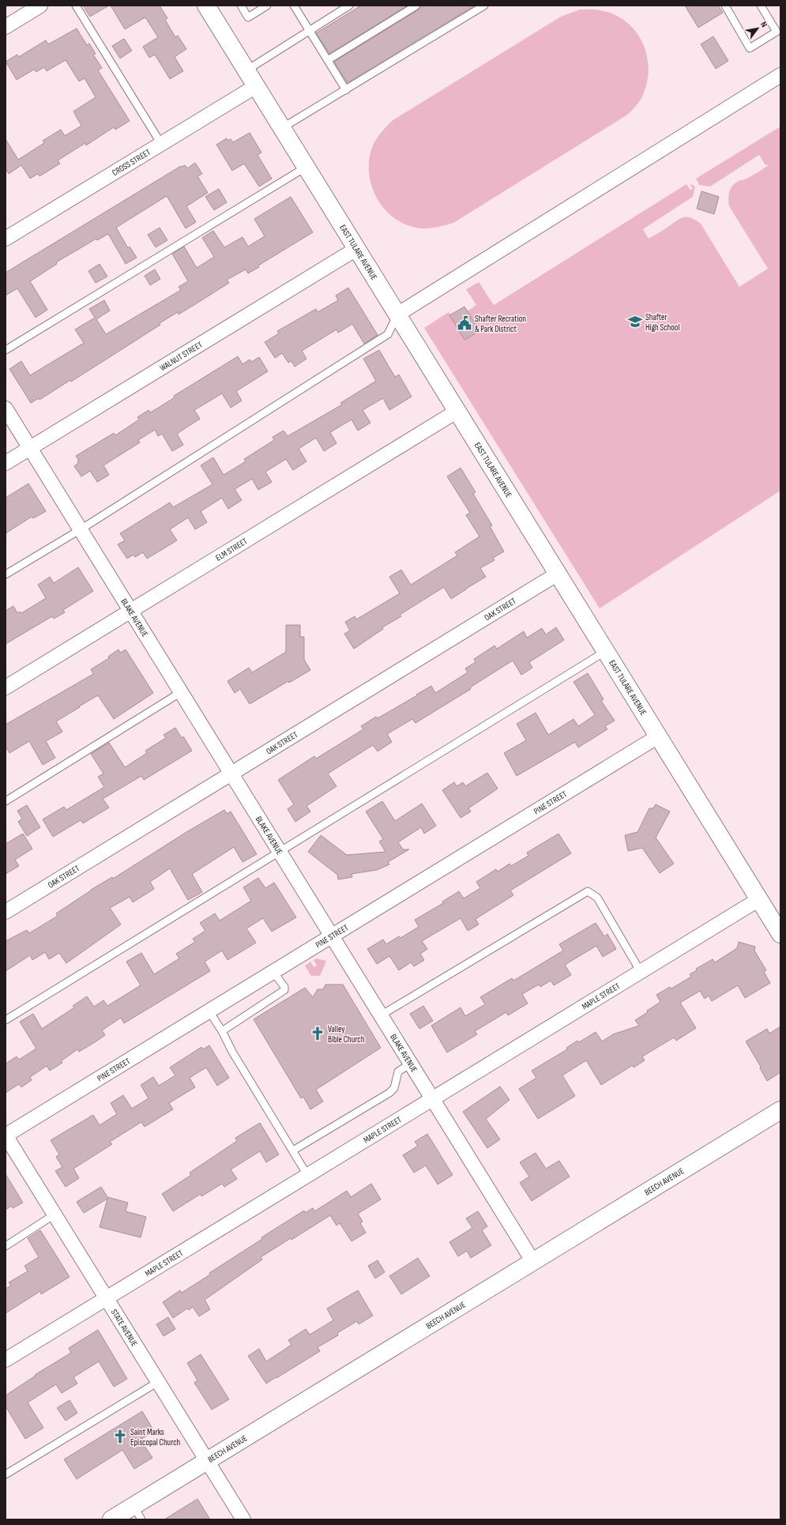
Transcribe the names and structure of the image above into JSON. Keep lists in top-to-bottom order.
{
  "streets": {
    "street": [
      "CROSS STREET",
      "EAST TULARE AVENUE",
      "WALNUT STREET",
      "ELM STREET",
      "OAK STREET",
      "BLAKE AVENUE",
      "PINE STREET",
      "MAPLE STREET",
      "BEECH AVENUE",
      "STATE AVENUE"
    ]
  },
  "crossings": [
    ["CROSS STREET", "EAST TULARE AVENUE"],
    ["EAST TULARE AVENUE", "WALNUT STREET"],
    ["EAST TULARE AVENUE", "ELM STREET"],
    ["EAST TULARE AVENUE", "OAK STREET"],
    ["EAST TULARE AVENUE", "PINE STREET"],
    ["EAST TULARE AVENUE", "MAPLE STREET"],
    ["WALNUT STREET", "BLAKE AVENUE"],
    ["ELM STREET", "BLAKE AVENUE"],
    ["OAK STREET", "BLAKE AVENUE"],
    ["BLAKE AVENUE", "PINE STREET"],
    ["BLAKE AVENUE", "MAPLE STREET"],
    ["BLAKE AVENUE", "BEECH AVENUE"],
    ["PINE STREET", "STATE AVENUE"],
    ["MAPLE STREET", "STATE AVENUE"],
    ["BEECH AVENUE", "STATE AVENUE"]
  ],
  "places": {
    "school or university": ["Shafter High School"],
    "public building": ["Shafter Recration & Park District"],
    "church": ["Valley Bible Church", "Saint Marks Episcopal Church"]
  },
  "north": "top right"
}
